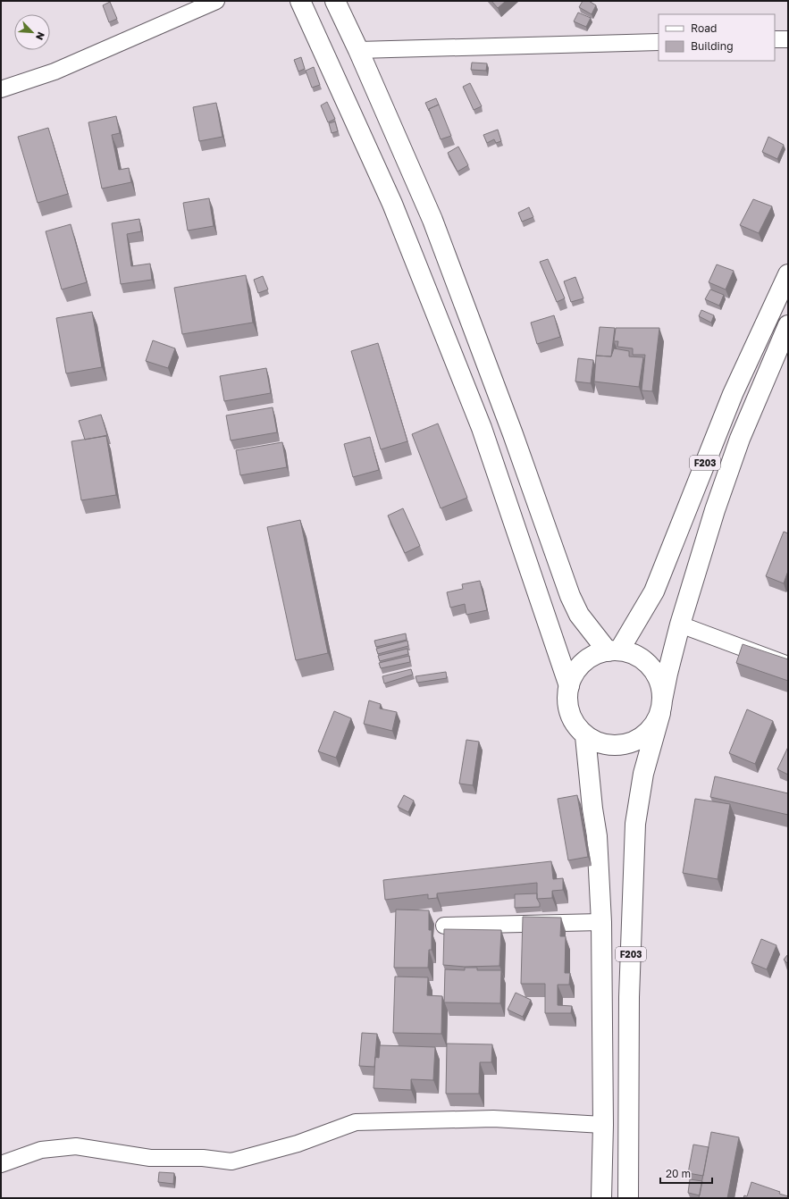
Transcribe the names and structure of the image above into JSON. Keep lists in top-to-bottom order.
{
  "streets": {
    "main road": ["F203"]
  },
  "legend": ["Road", "Building"],
  "scale_bar": "20 m",
  "north": "bottom right"
}
